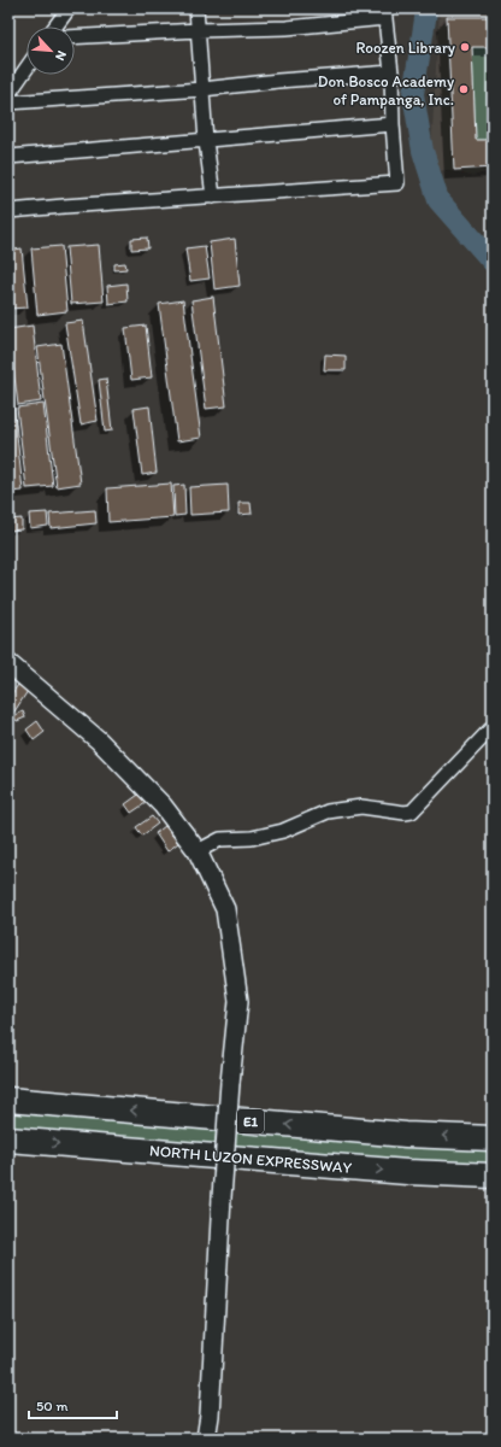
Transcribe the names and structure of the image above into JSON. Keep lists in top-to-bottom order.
{
  "streets": {
    "highway": ["E1", "NORTH LUZON EXPRESSWAY"]
  },
  "places": ["Roozen Library", "Don Bosco Academy of Pampanga, Inc."],
  "scale_bar": "50 m",
  "north": "bottom right"
}
